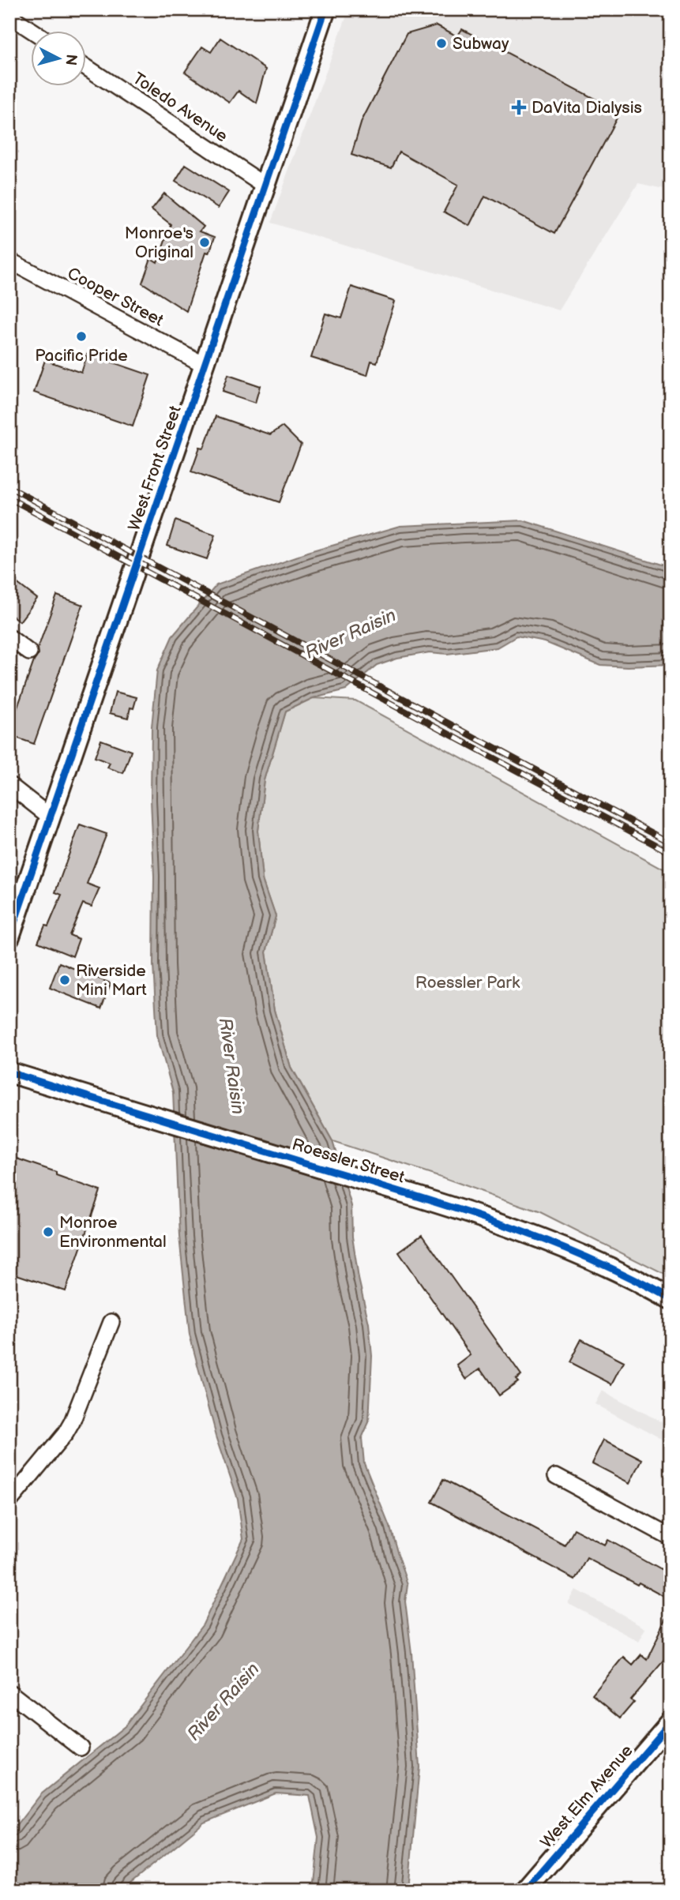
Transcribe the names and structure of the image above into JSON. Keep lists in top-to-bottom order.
{
  "streets": {
    "street": [
      "Toledo Avenue",
      "Cooper Street",
      "West Front Street",
      "Roessler Street",
      "West Elm Avenue"
    ]
  },
  "crossings": [
    ["Toledo Avenue", "West Front Street"],
    ["Cooper Street", "West Front Street"]
  ],
  "water": ["River Raisin"],
  "parks": ["Roessler Park"],
  "places": {
    "other": [
      "Subway",
      "Monroe's Original",
      "Pacific Pride",
      "Riverside Mini Mart",
      "Monroe Environmental"
    ],
    "health": ["DaVita Dialysis"]
  },
  "north": "right"
}
